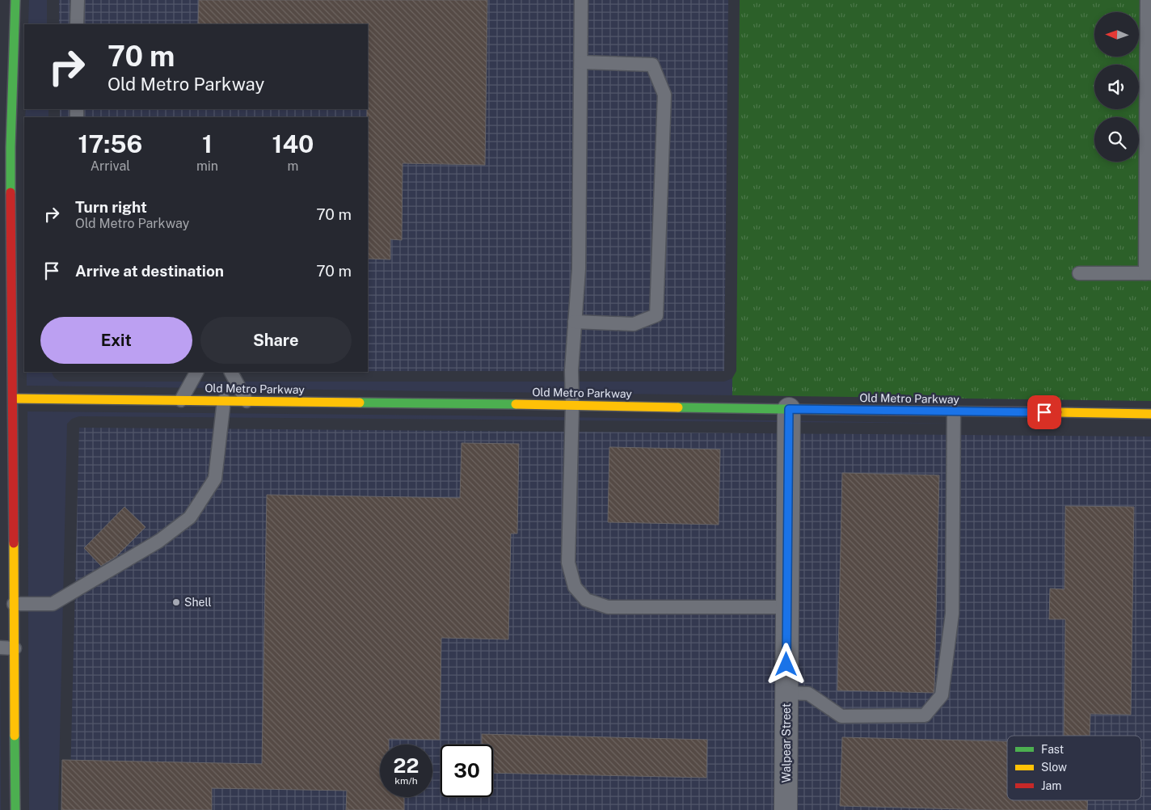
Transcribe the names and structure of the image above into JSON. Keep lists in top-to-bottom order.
{
  "streets": {
    "street": ["Old Metro Parkway", "Walpear Street"]
  },
  "crossings": [
    ["Old Metro Parkway", "Walpear Street"]
  ],
  "places": ["Shell"],
  "legend": ["Fast", "Slow", "Jam"],
  "north": "left",
  "page": {
    "turn": ["70 m", "Old Metro Parkway"],
    "eta": [
      "17:56",
      "Arrival",
      "1",
      "min",
      "140",
      "m"
    ],
    "list": [
      {
        "name": "Turn right",
        "note": "Old Metro Parkway",
        "value": "70 m"
      },
      {
        "name": "Arrive at destination",
        "value": "70 m"
      }
    ],
    "buttons": ["Exit", "Share"],
    "speed": "22 km/h",
    "limit": "30"
  }
}
